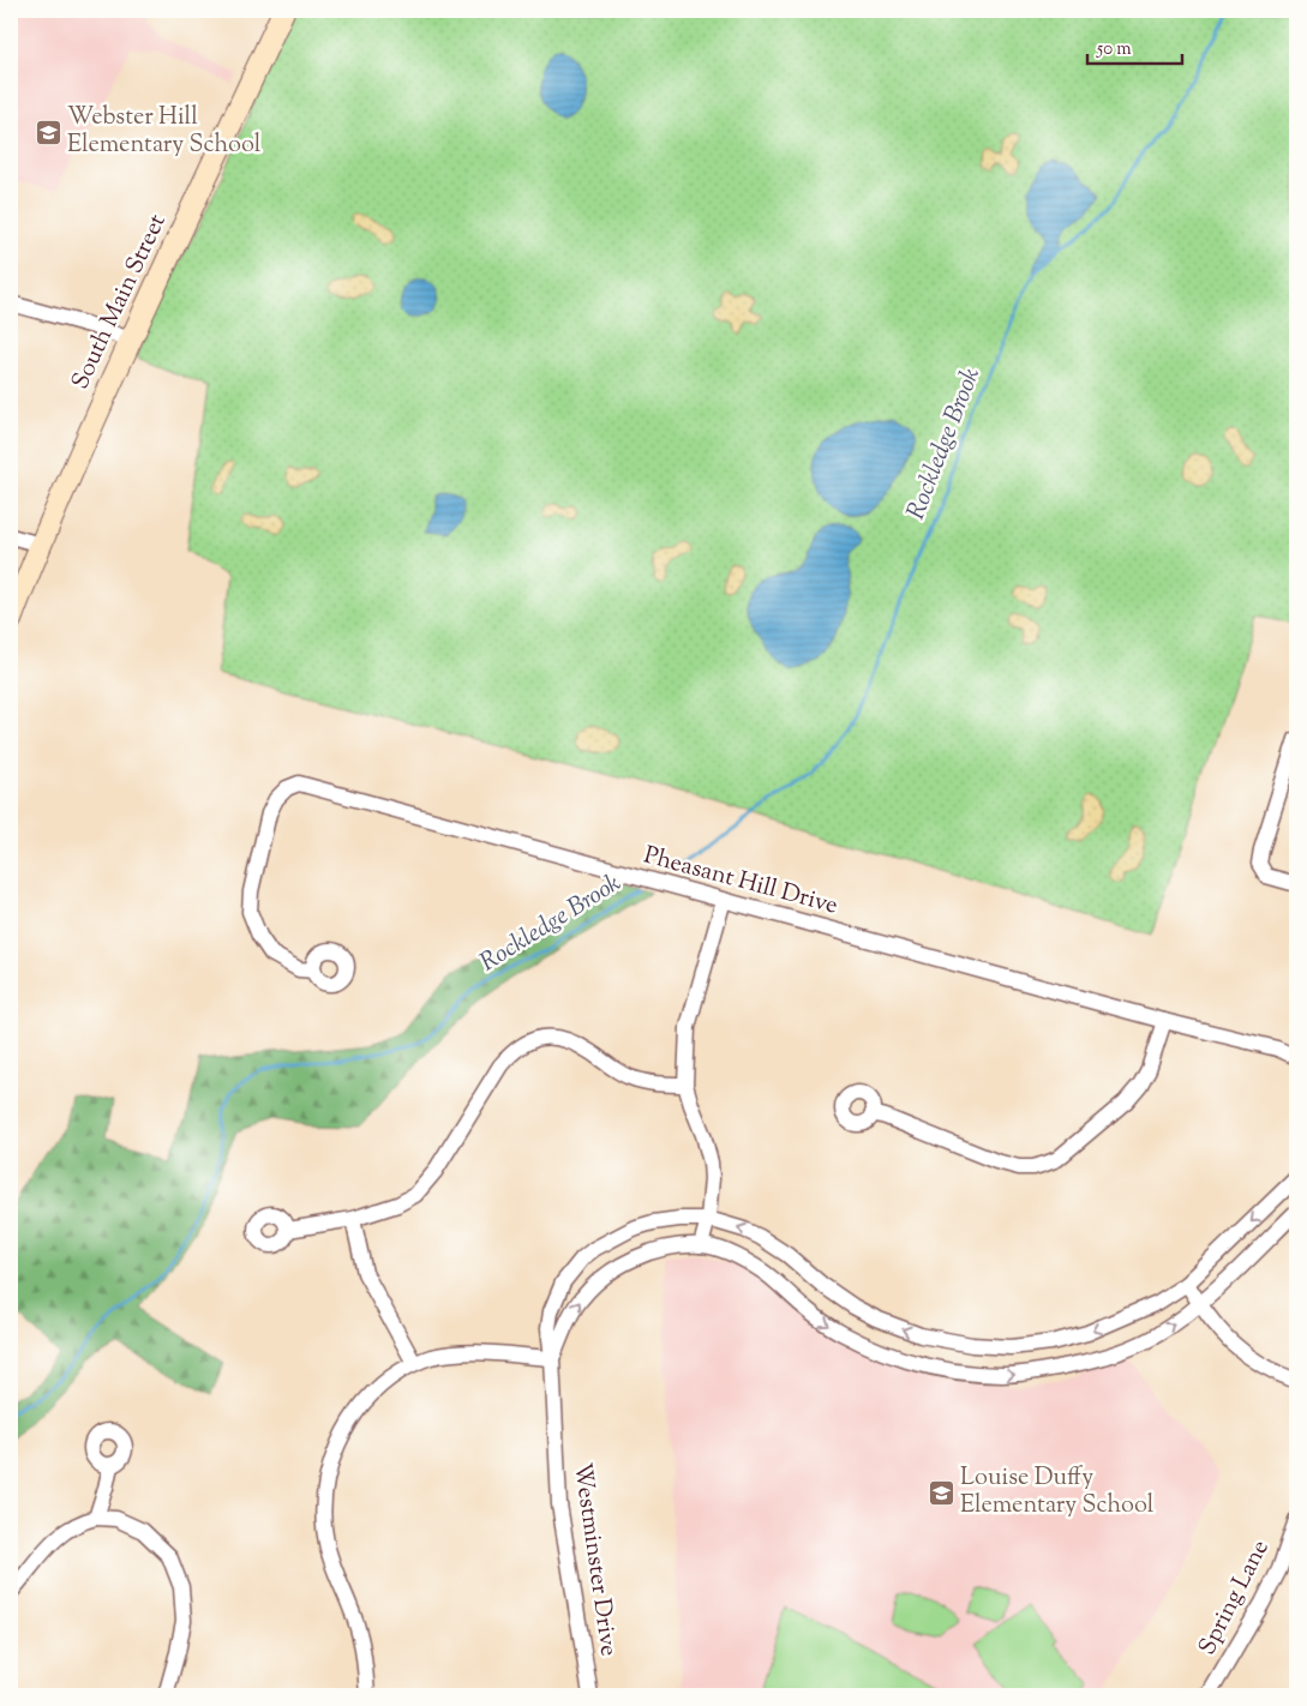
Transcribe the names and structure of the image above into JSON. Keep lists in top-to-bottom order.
{
  "streets": {
    "main road": ["South Main Street"],
    "street": ["Pheasant Hill Drive", "Westminster Drive", "Spring Lane"]
  },
  "water": ["Rockledge Brook"],
  "places": {
    "school or university": ["Webster Hill Elementary School", "Louise Duffy Elementary School"]
  },
  "scale_bar": "50 m"
}
